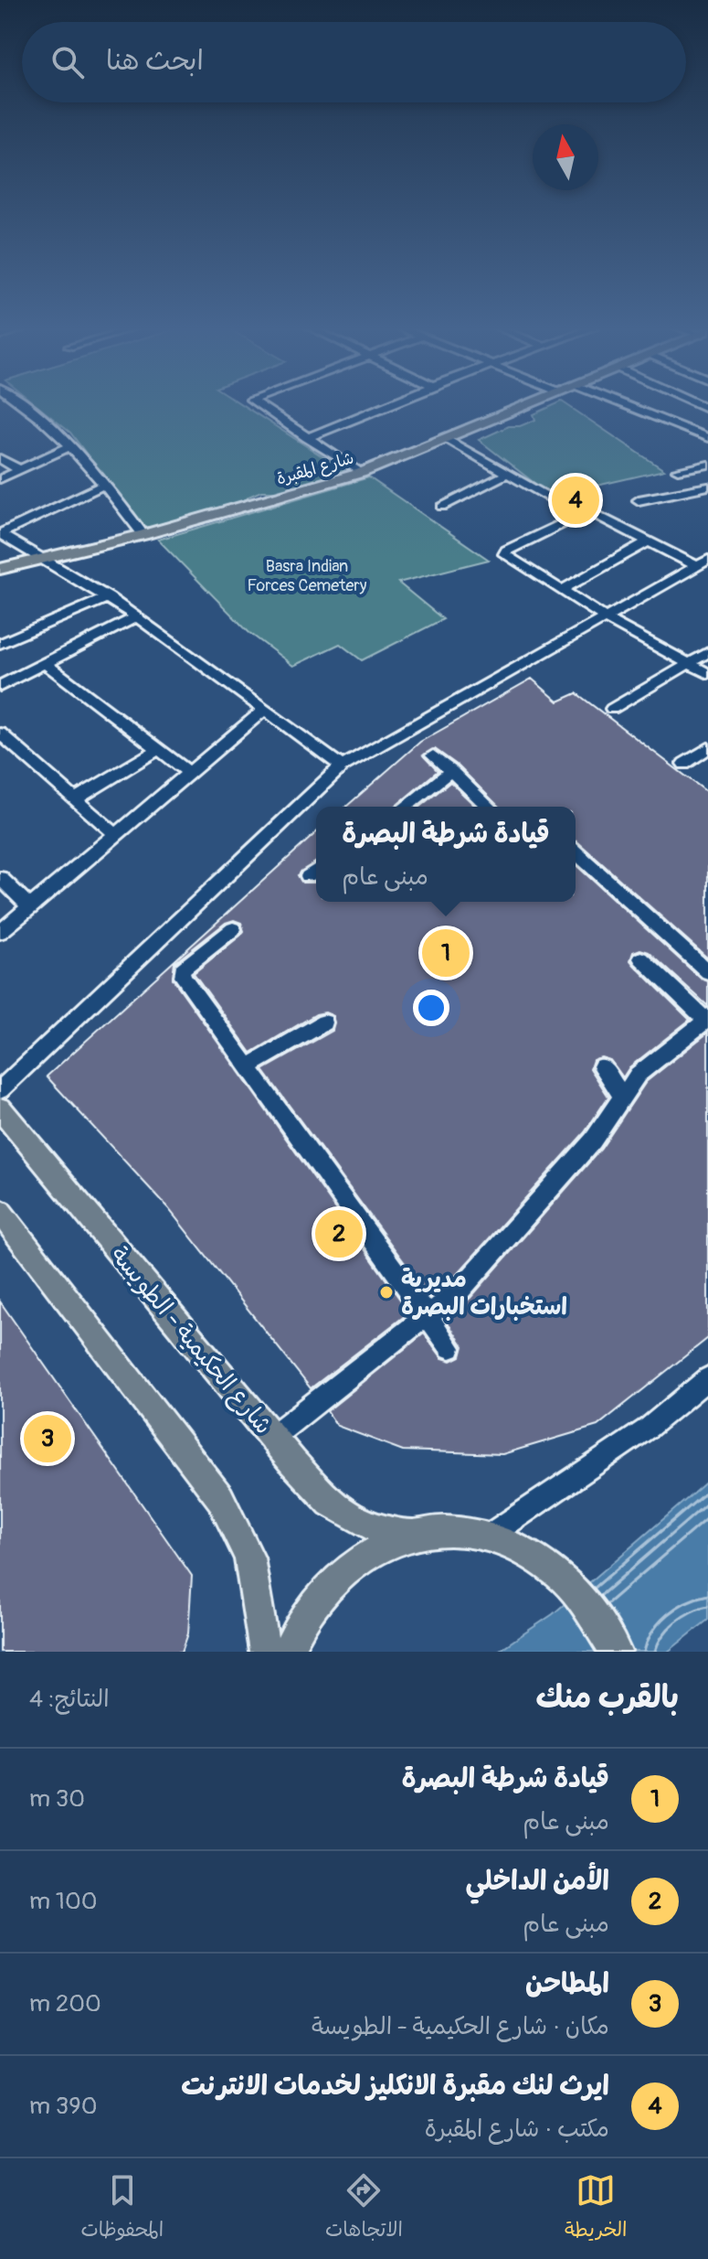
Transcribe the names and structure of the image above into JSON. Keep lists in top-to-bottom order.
{
  "streets": {
    "main road": ["شارع المقبرة", "شارع الحكيمية - الطويسة"]
  },
  "parks": ["Basra Indian Forces Cemetery"],
  "places": ["مديرية استخبارات البصرة"],
  "north": "top",
  "page": {
    "search": "ابحث هنا",
    "pins": [
      "4",
      "1",
      "2",
      "3"
    ],
    "popup": ["قيادة شرطة البصرة", "مبنى عام"],
    "heading": ["بالقرب منك", "النتائج: 4"],
    "list": [
      {
        "mark": "1",
        "name": "قيادة شرطة البصرة",
        "note": "مبنى عام",
        "value": "30 m"
      },
      {
        "mark": "2",
        "name": "الأمن الداخلي",
        "note": "مبنى عام",
        "value": "100 m"
      },
      {
        "mark": "3",
        "name": "المطاحن",
        "note": "مكان · شارع الحكيمية - الطويسة",
        "value": "200 m"
      },
      {
        "mark": "4",
        "name": "ايرث لنك مقبرة الانكليز لخدمات الانترنت",
        "note": "مكتب · شارع المقبرة",
        "value": "390 m"
      }
    ],
    "nav": ["الخريطة", "الاتجاهات", "المحفوظات"]
  }
}
